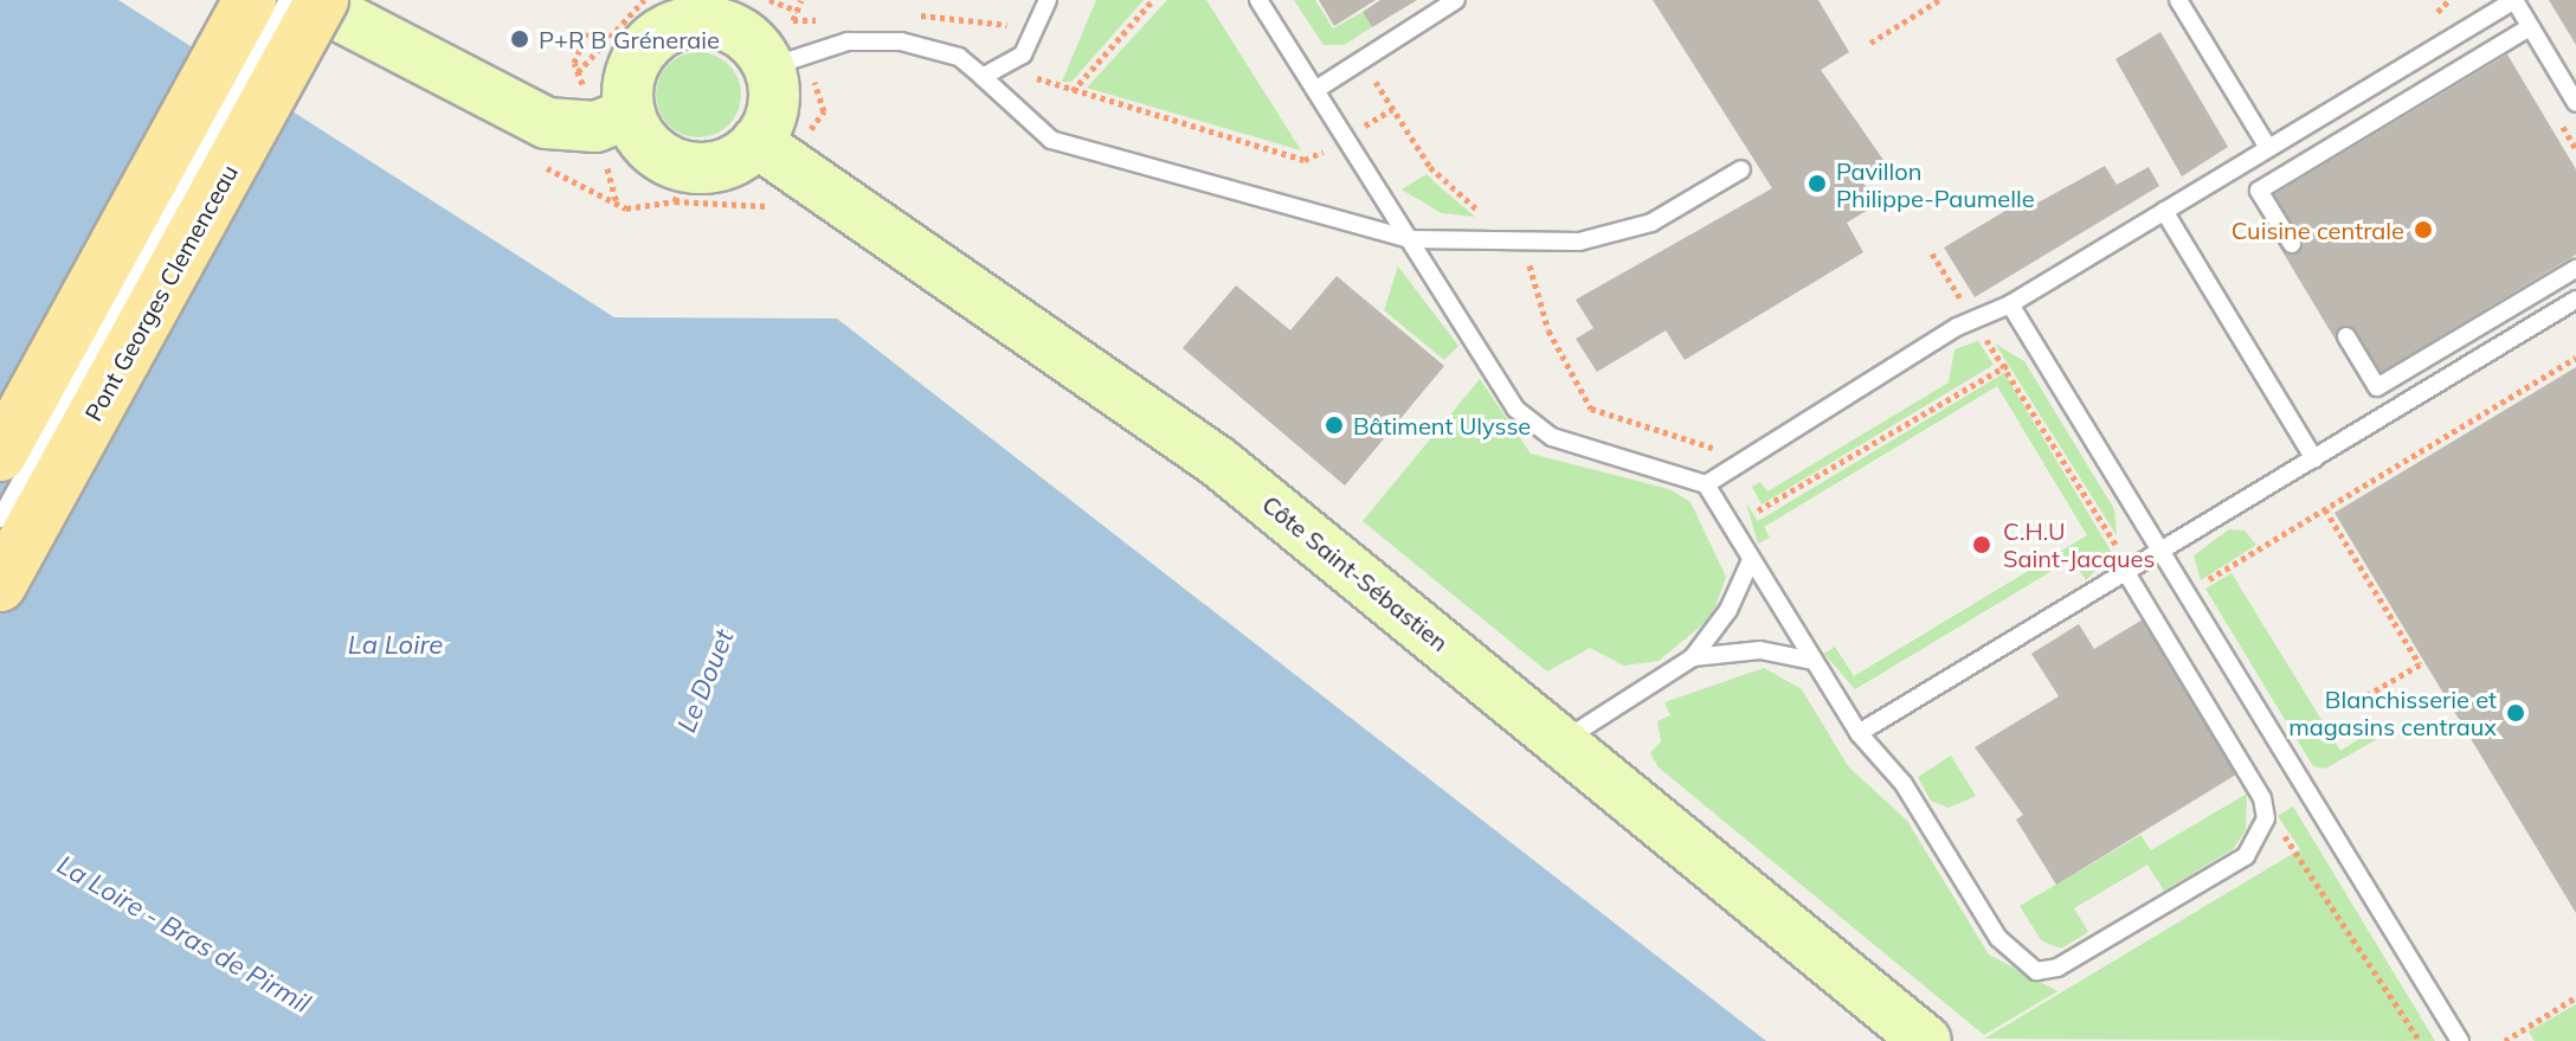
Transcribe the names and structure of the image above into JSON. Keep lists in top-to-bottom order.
{
  "streets": {
    "main road": ["Pont Georges Clemenceau", "Côte Saint-Sébastien"]
  },
  "water": ["La Loire", "Le Douet", "La Loire - Bras de Pirmil"],
  "places": [
    "P+R B Gréneraie",
    "Pavillon Philippe-Paumelle",
    "Cuisine centrale",
    "Bâtiment Ulysse",
    "C.H.U Saint-Jacques",
    "Blanchisserie et magasins centraux"
  ]
}
